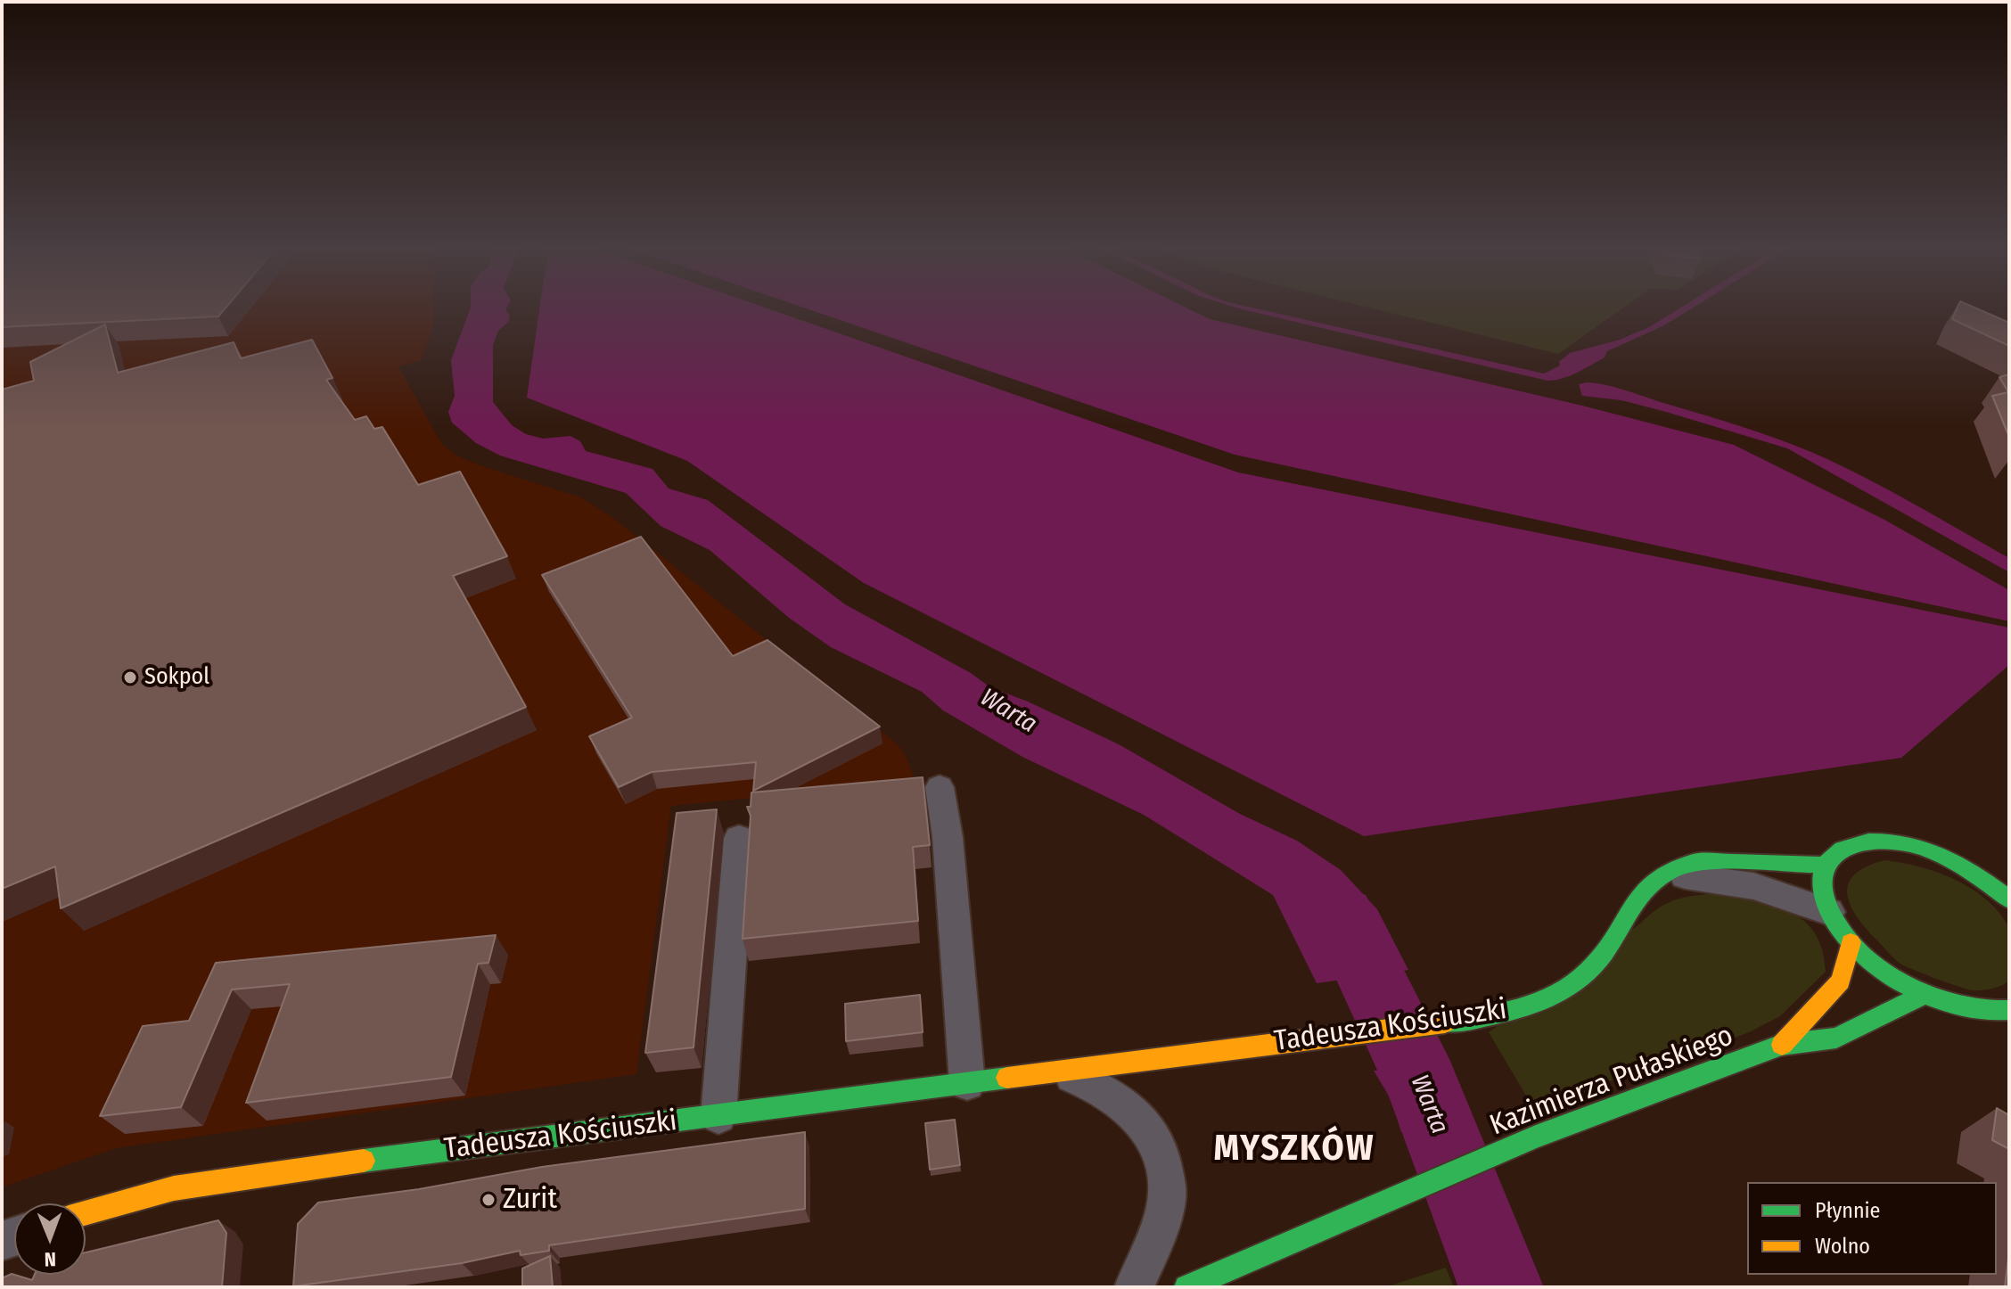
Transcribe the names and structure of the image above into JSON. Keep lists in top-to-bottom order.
{
  "streets": {
    "street": ["Tadeusza Kościuszki", "Kazimierza Pułaskiego"]
  },
  "districts": ["MYSZKÓW"],
  "water": ["Warta"],
  "places": ["Sokpol", "Zurit"],
  "legend": ["Płynnie", "Wolno"],
  "north": "bottom"
}
